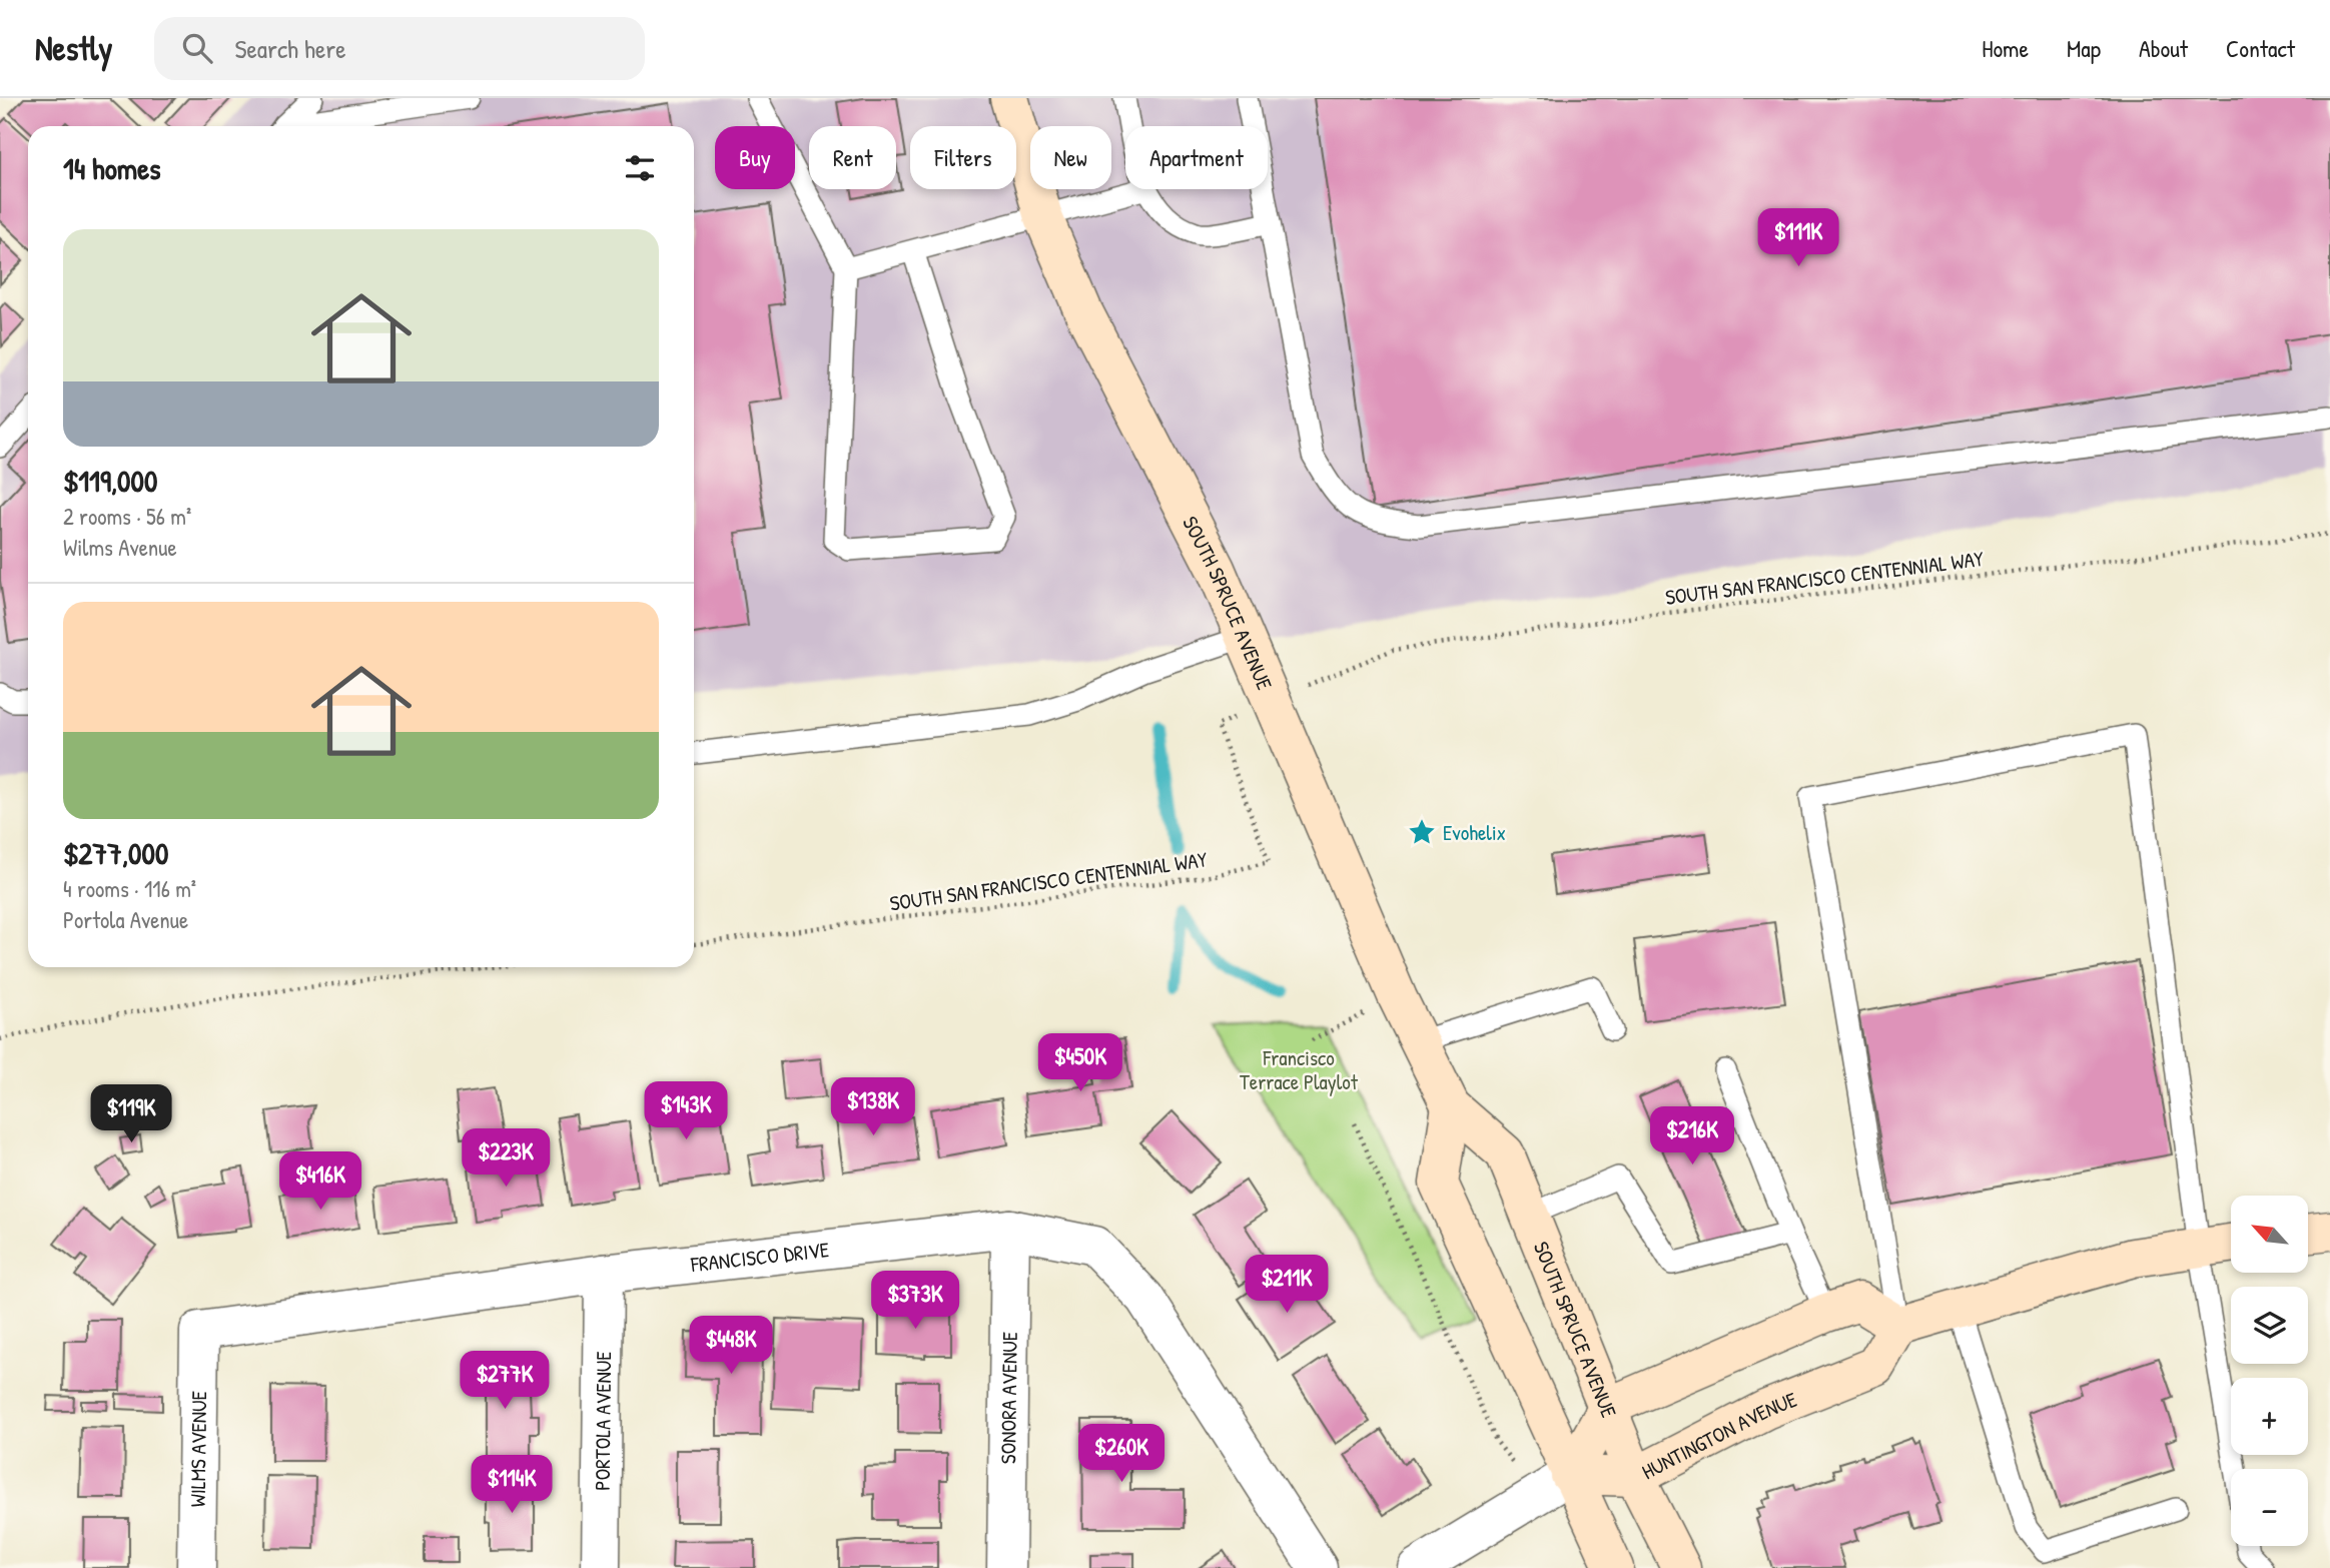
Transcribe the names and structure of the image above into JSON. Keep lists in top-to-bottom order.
{
  "streets": {
    "main road": ["SOUTH SPRUCE AVENUE", "HUNTINGTON AVENUE"],
    "street": [
      "FRANCISCO DRIVE",
      "SONORA AVENUE",
      "PORTOLA AVENUE",
      "WILMS AVENUE"
    ],
    "path": ["SOUTH SAN FRANCISCO CENTENNIAL WAY"]
  },
  "crossings": [
    ["SOUTH SPRUCE AVENUE", "HUNTINGTON AVENUE"],
    ["FRANCISCO DRIVE", "SONORA AVENUE"],
    ["FRANCISCO DRIVE", "PORTOLA AVENUE"],
    ["FRANCISCO DRIVE", "WILMS AVENUE"]
  ],
  "parks": ["Francisco Terrace Playlot"],
  "places": {
    "place": ["Evohelix"]
  },
  "north": "top left",
  "page": {
    "header": "Nestly",
    "search": "Search here",
    "nav": [
      "Home",
      "Map",
      "About",
      "Contact"
    ],
    "chip": [
      "Buy",
      "Rent",
      "Filters",
      "New",
      "Apartment"
    ],
    "heading": "14 homes",
    "price": [
      "$111K",
      "$450K",
      "$138K",
      "$143K",
      "$119K",
      "$216K",
      "$223K",
      "$416K",
      "$211K",
      "$373K",
      "$448K",
      "$277K",
      "$260K",
      "$114K"
    ],
    "list": [
      {
        "name": "$119,000",
        "note": "2 rooms · 56 m² · Wilms Avenue"
      },
      {
        "name": "$277,000",
        "note": "4 rooms · 116 m² · Portola Avenue"
      }
    ],
    "map_buttons": ["+", "−"]
  }
}
